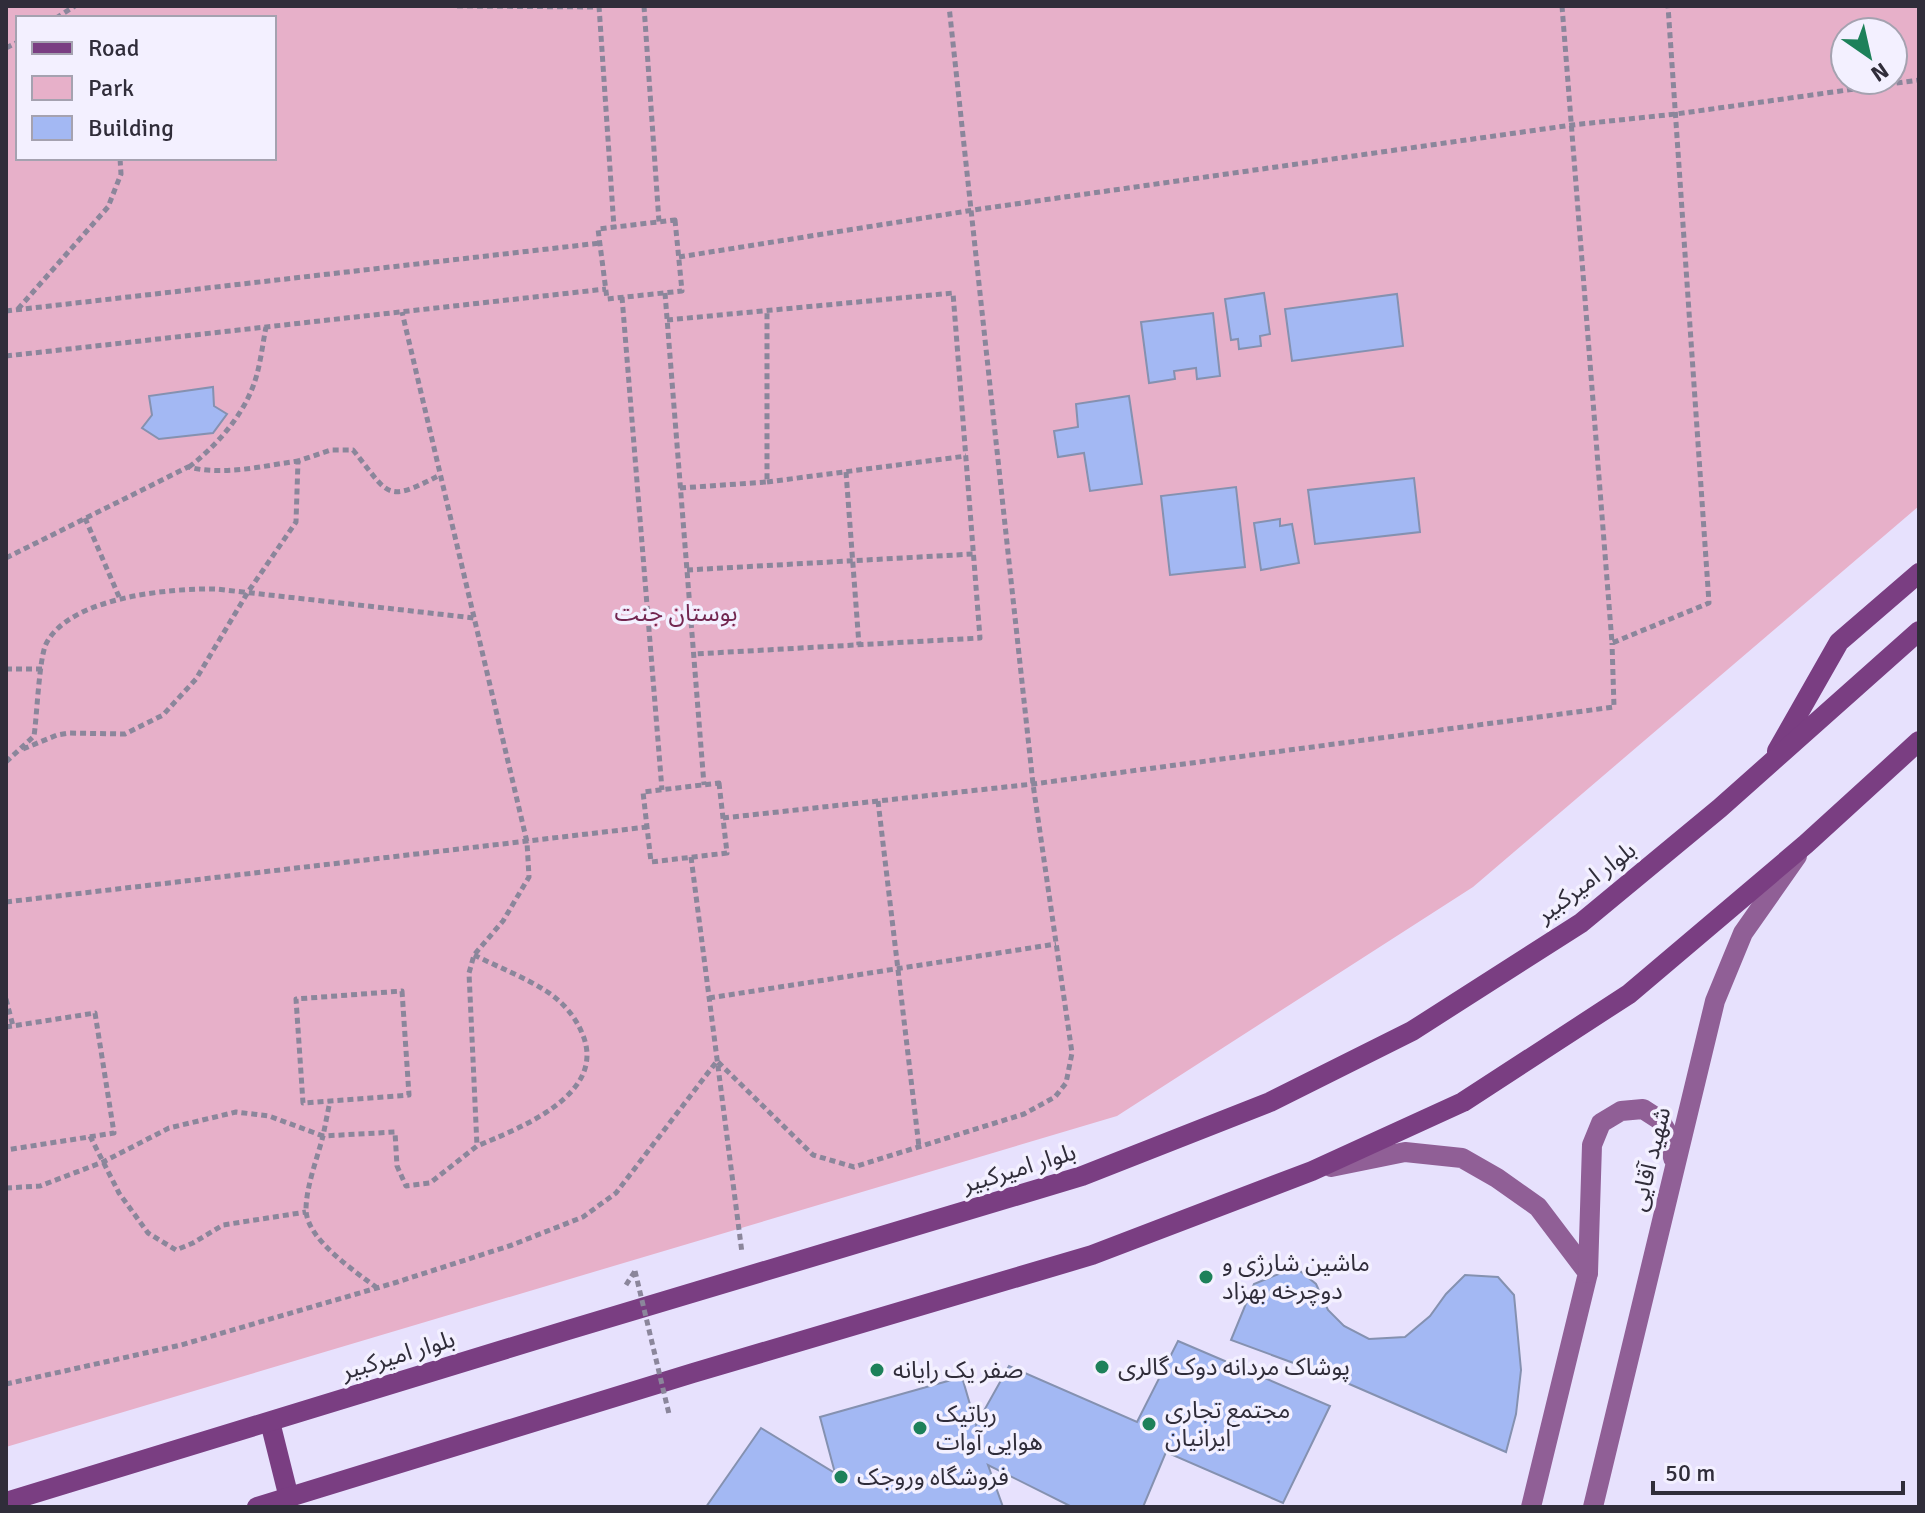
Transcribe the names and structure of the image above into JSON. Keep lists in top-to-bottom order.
{
  "streets": {
    "main road": ["بلوار امیرکبیر", "شهید آقایی"]
  },
  "parks": ["بوستان جنت"],
  "places": [
    "ماشین شارژی و دوچرخه بهزاد",
    "پوشاک مردانه دوک گالری",
    "صفر یک رایانه",
    "مجتمع تجاری ایرانیان",
    "رباتیک هوایی آوات",
    "فروشگاه وروجک"
  ],
  "legend": ["Road", "Park", "Building"],
  "scale_bar": "50 m",
  "north": "bottom right"
}
